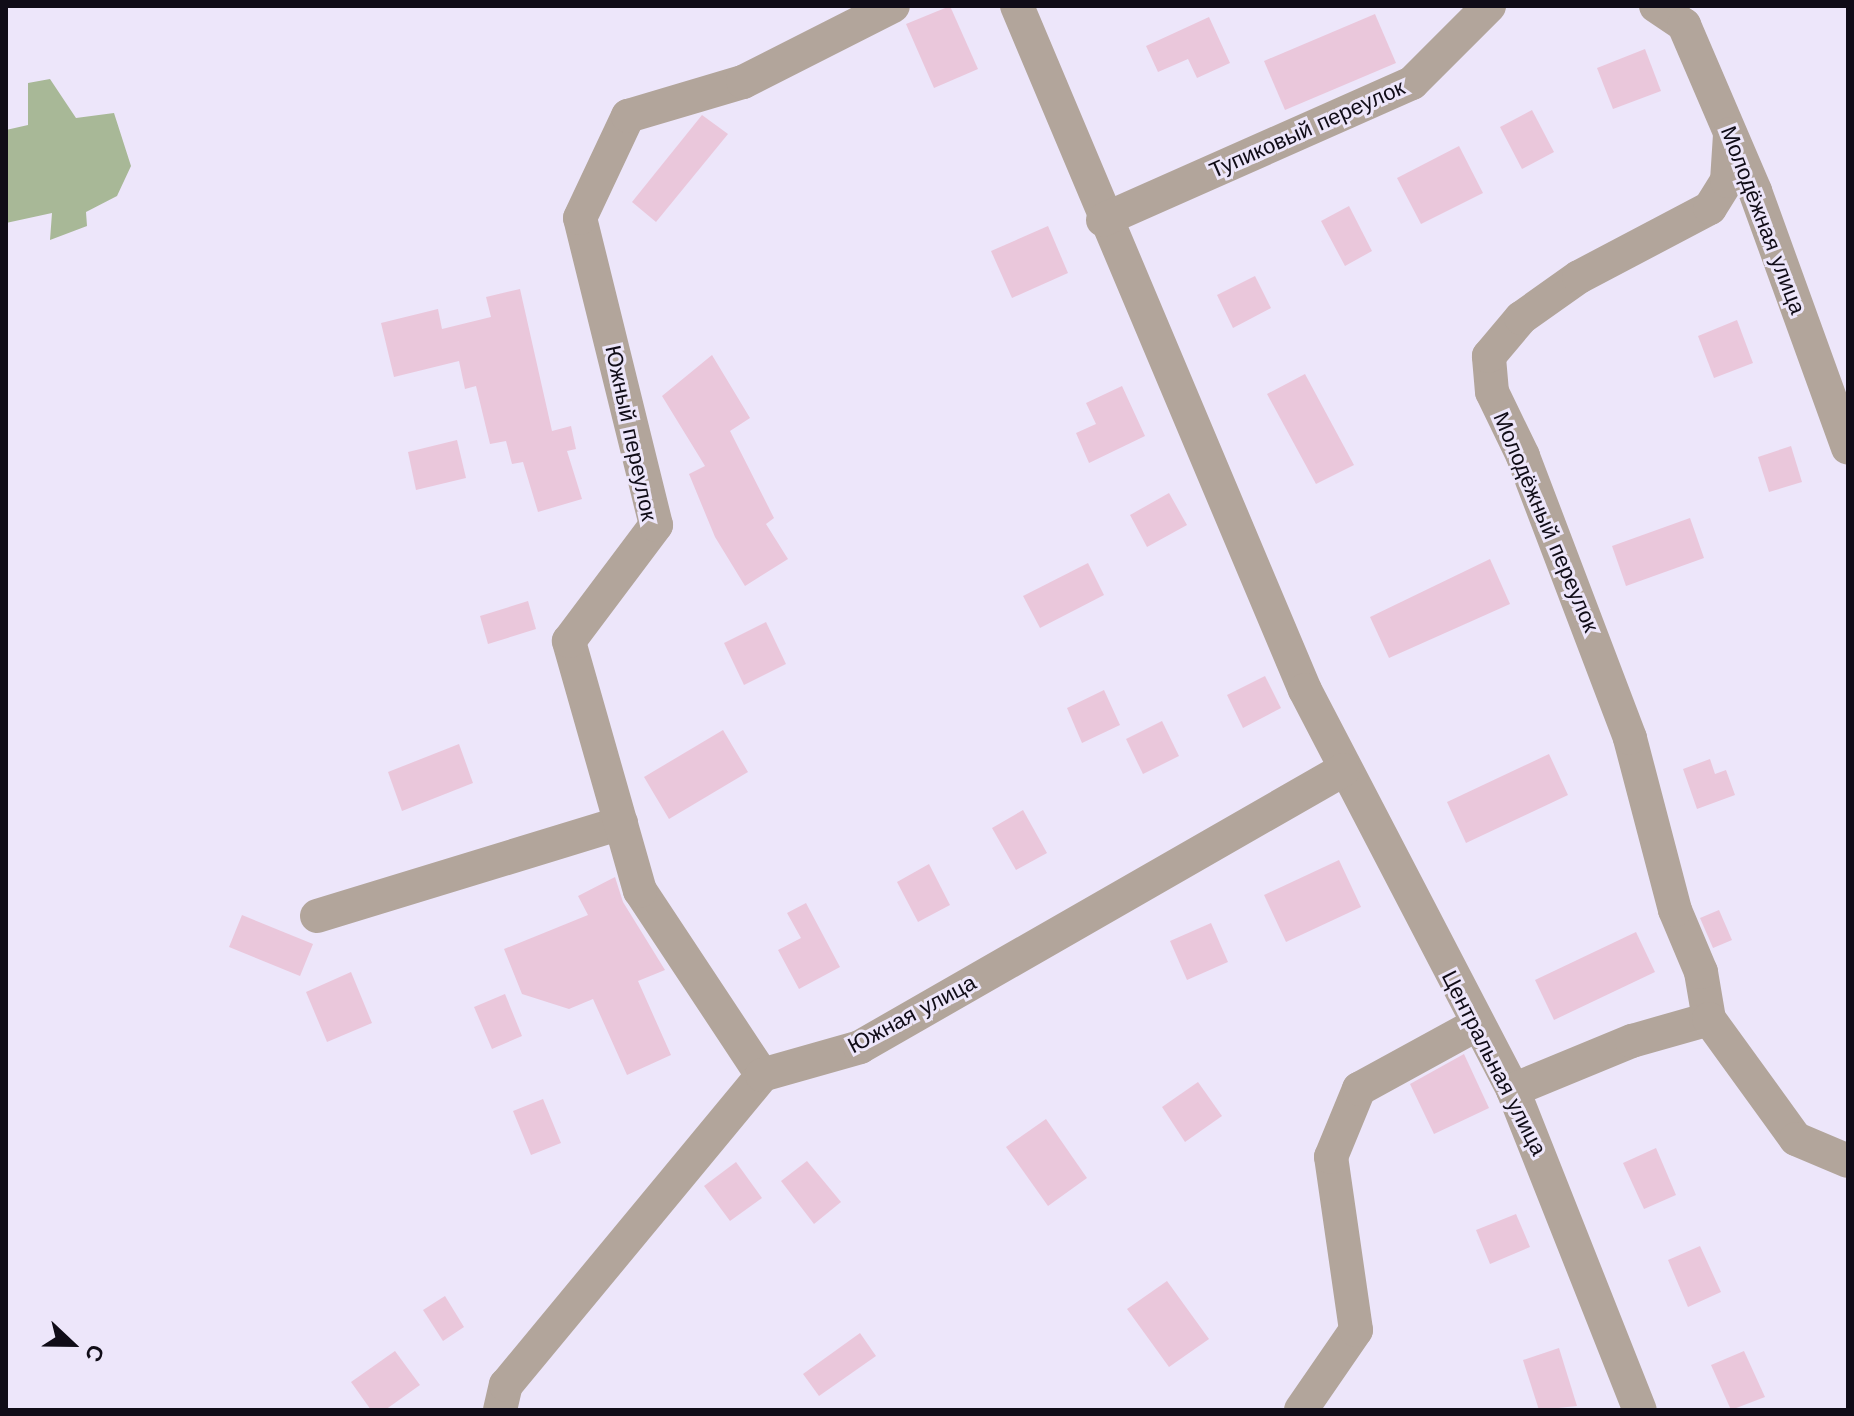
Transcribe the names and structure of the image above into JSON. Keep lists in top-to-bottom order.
{
  "streets": {
    "street": [
      "Тупиковый переулок",
      "Молодёжная улица",
      "Южный переулок",
      "Молодёжный переулок",
      "Южная улица",
      "Центральная улица"
    ]
  },
  "crossings": [
    ["Тупиковый переулок", "Центральная улица"],
    ["Молодёжная улица", "Молодёжный переулок"],
    ["Южный переулок", "Южная улица"],
    ["Южная улица", "Центральная улица"]
  ],
  "north": "right"
}
